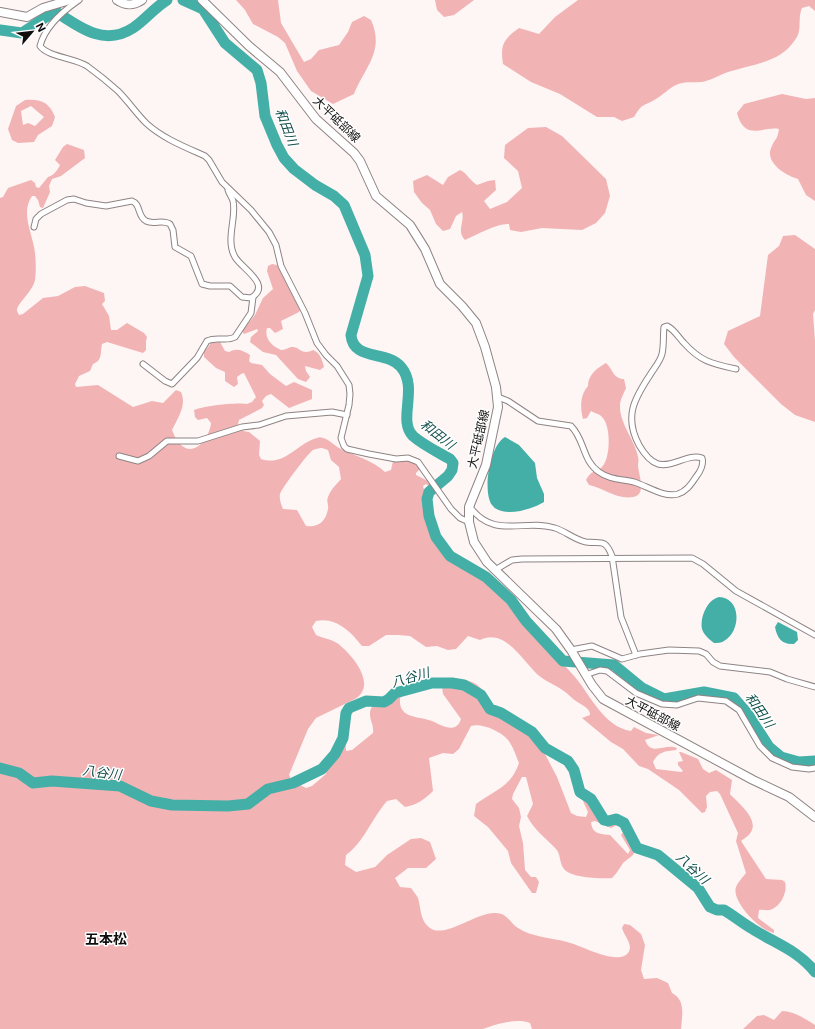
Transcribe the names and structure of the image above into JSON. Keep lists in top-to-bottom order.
{
  "streets": {
    "main road": ["大平砥部線"]
  },
  "districts": ["五本松"],
  "water": ["和田川", "八谷川"],
  "north": "top right"
}
